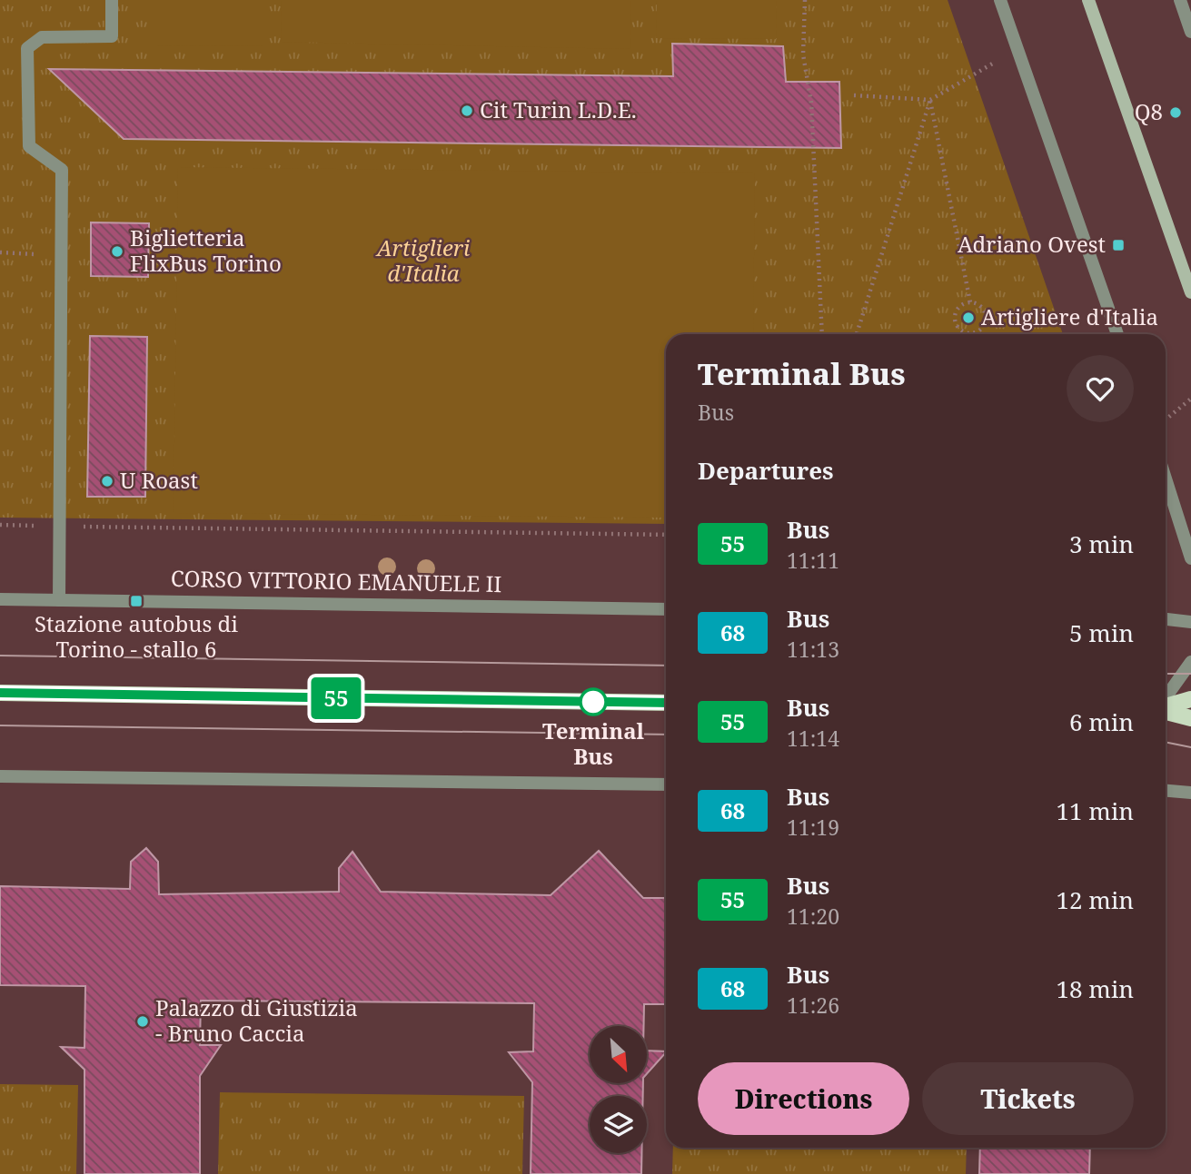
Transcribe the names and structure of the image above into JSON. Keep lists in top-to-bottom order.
{
  "streets": {
    "street": ["CORSO VITTORIO EMANUELE II"]
  },
  "parks": ["Artiglieri d'Italia"],
  "places": {
    "other": [
      "Cit Turin L.D.E.",
      "Q8",
      "Biglietteria FlixBus Torino",
      "Artigliere d'Italia",
      "U Roast",
      "Terminal Bus",
      "Palazzo di Giustizia - Bruno Caccia"
    ],
    "transit": ["Adriano Ovest", "Stazione autobus di Torino - stallo 6"]
  },
  "lines": ["bus line 55"],
  "north": "bottom right",
  "page": {
    "on_map": "55",
    "heading": [
      ["Terminal Bus", "Bus"],
      "Departures"
    ],
    "list": [
      {
        "mark": "55",
        "name": "Bus",
        "note": "11:11",
        "value": "3 min"
      },
      {
        "mark": "68",
        "name": "Bus",
        "note": "11:13",
        "value": "5 min"
      },
      {
        "mark": "55",
        "name": "Bus",
        "note": "11:14",
        "value": "6 min"
      },
      {
        "mark": "68",
        "name": "Bus",
        "note": "11:19",
        "value": "11 min"
      },
      {
        "mark": "55",
        "name": "Bus",
        "note": "11:20",
        "value": "12 min"
      },
      {
        "mark": "68",
        "name": "Bus",
        "note": "11:26",
        "value": "18 min"
      }
    ],
    "buttons": ["Directions", "Tickets"]
  }
}
